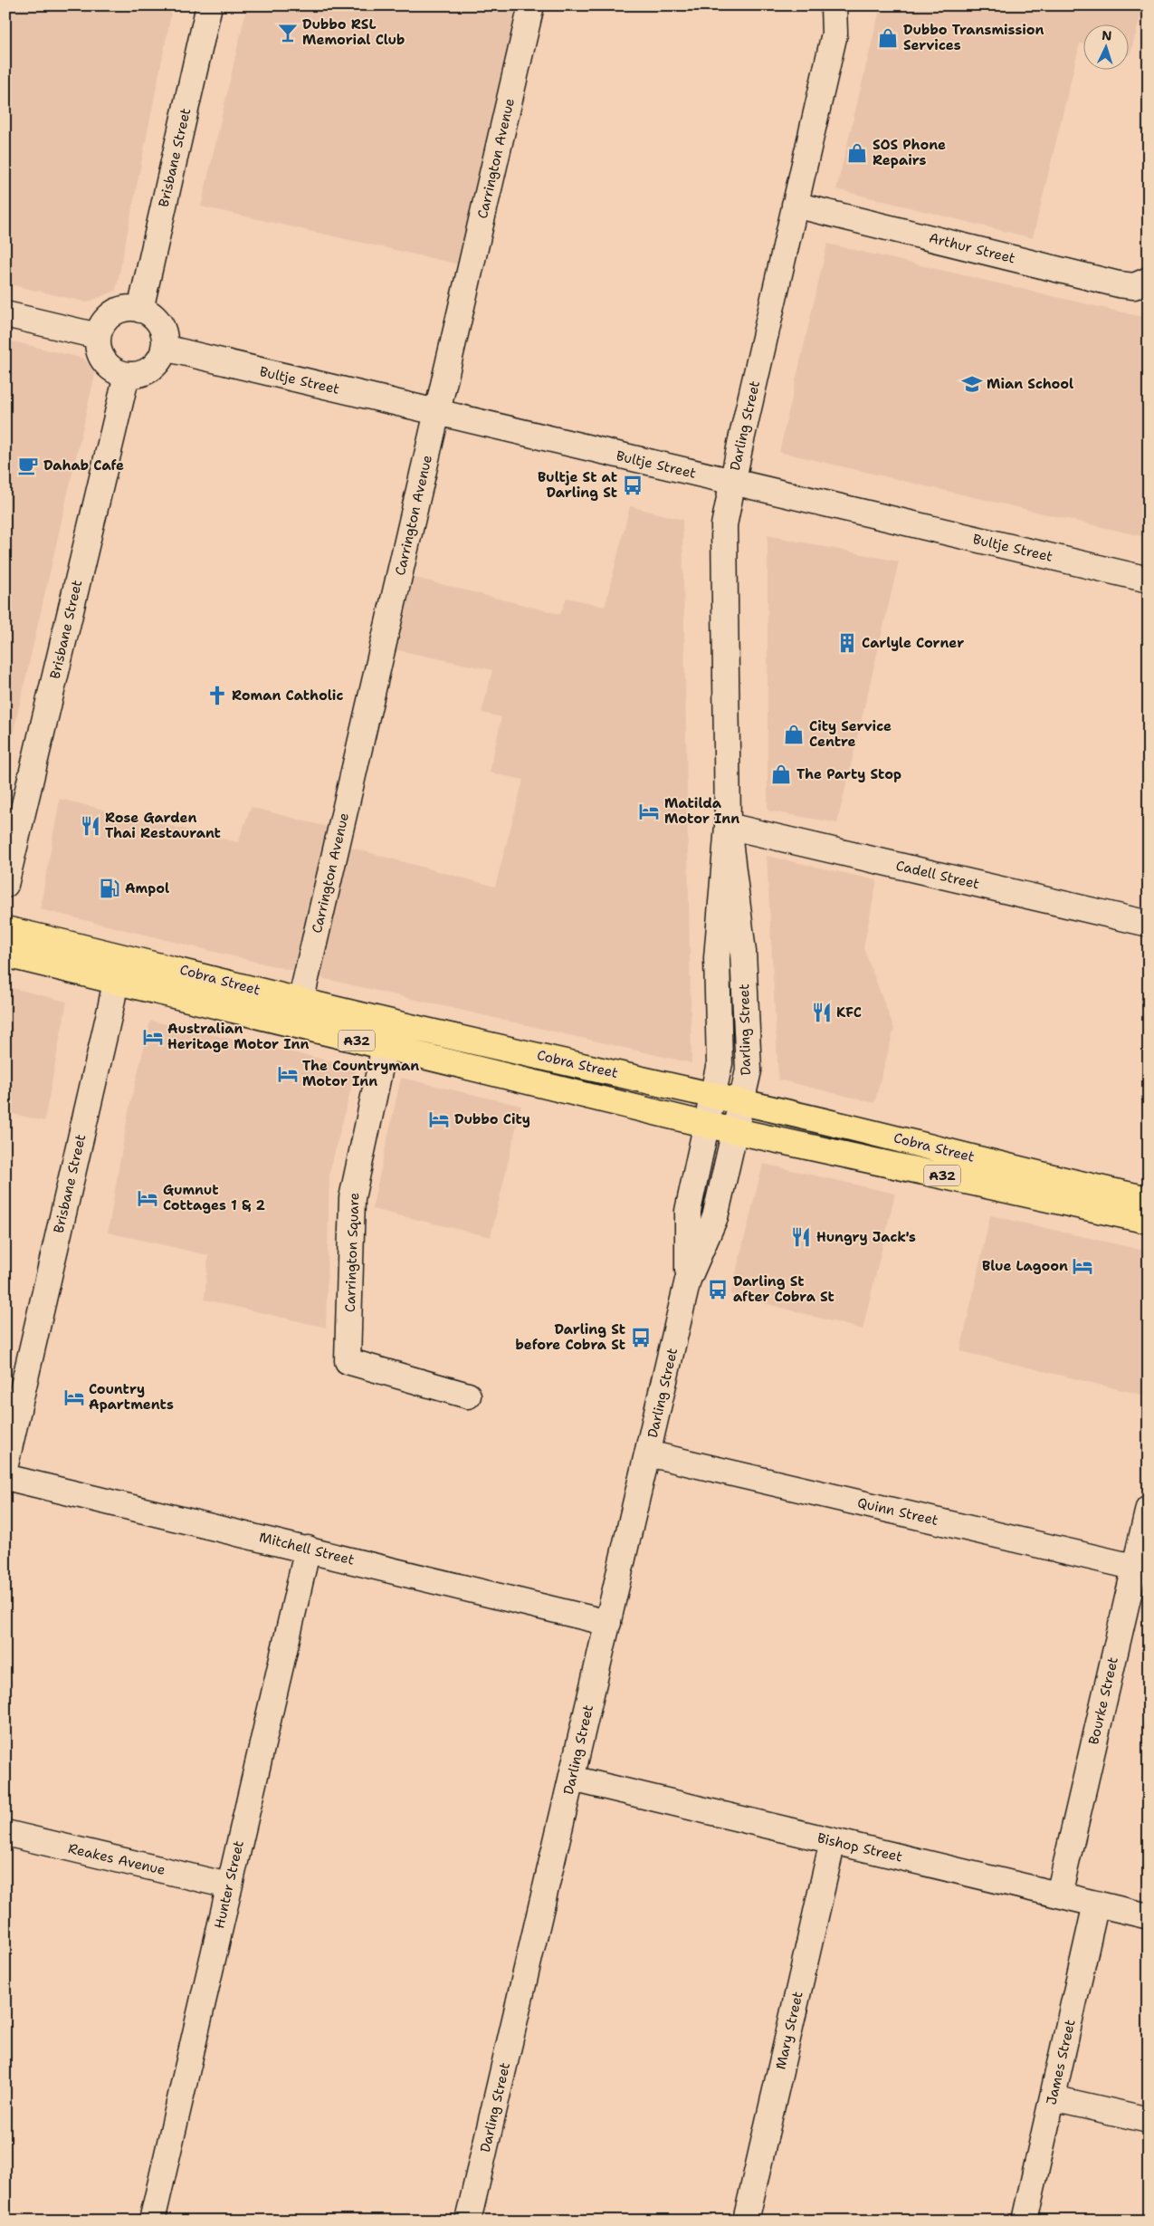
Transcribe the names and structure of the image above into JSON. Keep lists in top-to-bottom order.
{
  "streets": {
    "highway": ["Cobra Street", "A32"],
    "street": [
      "Brisbane Street",
      "Carrington Avenue",
      "Arthur Street",
      "Bultje Street",
      "Darling Street",
      "Cadell Street",
      "Carrington Square",
      "Quinn Street",
      "Mitchell Street",
      "Bourke Street",
      "Bishop Street",
      "Reakes Avenue",
      "Hunter Street",
      "Mary Street",
      "James Street"
    ]
  },
  "crossings": [
    ["Brisbane Street", "Bultje Street"],
    ["Brisbane Street", "Cobra Street"],
    ["Carrington Avenue", "Bultje Street"],
    ["Carrington Avenue", "Cobra Street"],
    ["Arthur Street", "Darling Street"],
    ["Bultje Street", "Darling Street"],
    ["Darling Street", "Cadell Street"],
    ["Darling Street", "Cobra Street"],
    ["Darling Street", "Quinn Street"],
    ["Darling Street", "Mitchell Street"],
    ["Darling Street", "Bishop Street"],
    ["Cobra Street", "Carrington Square"],
    ["Quinn Street", "Bourke Street"],
    ["Mitchell Street", "Hunter Street"],
    ["Bourke Street", "Bishop Street"],
    ["Bishop Street", "Mary Street"],
    ["Bishop Street", "James Street"],
    ["Reakes Avenue", "Hunter Street"]
  ],
  "places": {
    "bar": ["Dubbo RSL Memorial Club"],
    "shop": [
      "Dubbo Transmission Services",
      "SOS Phone Repairs",
      "City Service Centre",
      "The Party Stop"
    ],
    "school or university": ["Mian School"],
    "cafe": ["Dahab Cafe"],
    "bus stop": ["Bultje St at Darling St", "Darling St after Cobra St", "Darling St before Cobra St"],
    "building": ["Carlyle Corner"],
    "church": ["Roman Catholic"],
    "hotel": [
      "Matilda Motor Inn",
      "Australian Heritage Motor Inn",
      "The Countryman Motor Inn",
      "Dubbo City",
      "Gumnut Cottages 1 & 2",
      "Blue Lagoon",
      "Country Apartments"
    ],
    "restaurant": ["Rose Garden Thai Restaurant", "KFC", "Hungry Jack's"],
    "fuel station": ["Ampol"]
  },
  "north": "top"
}
